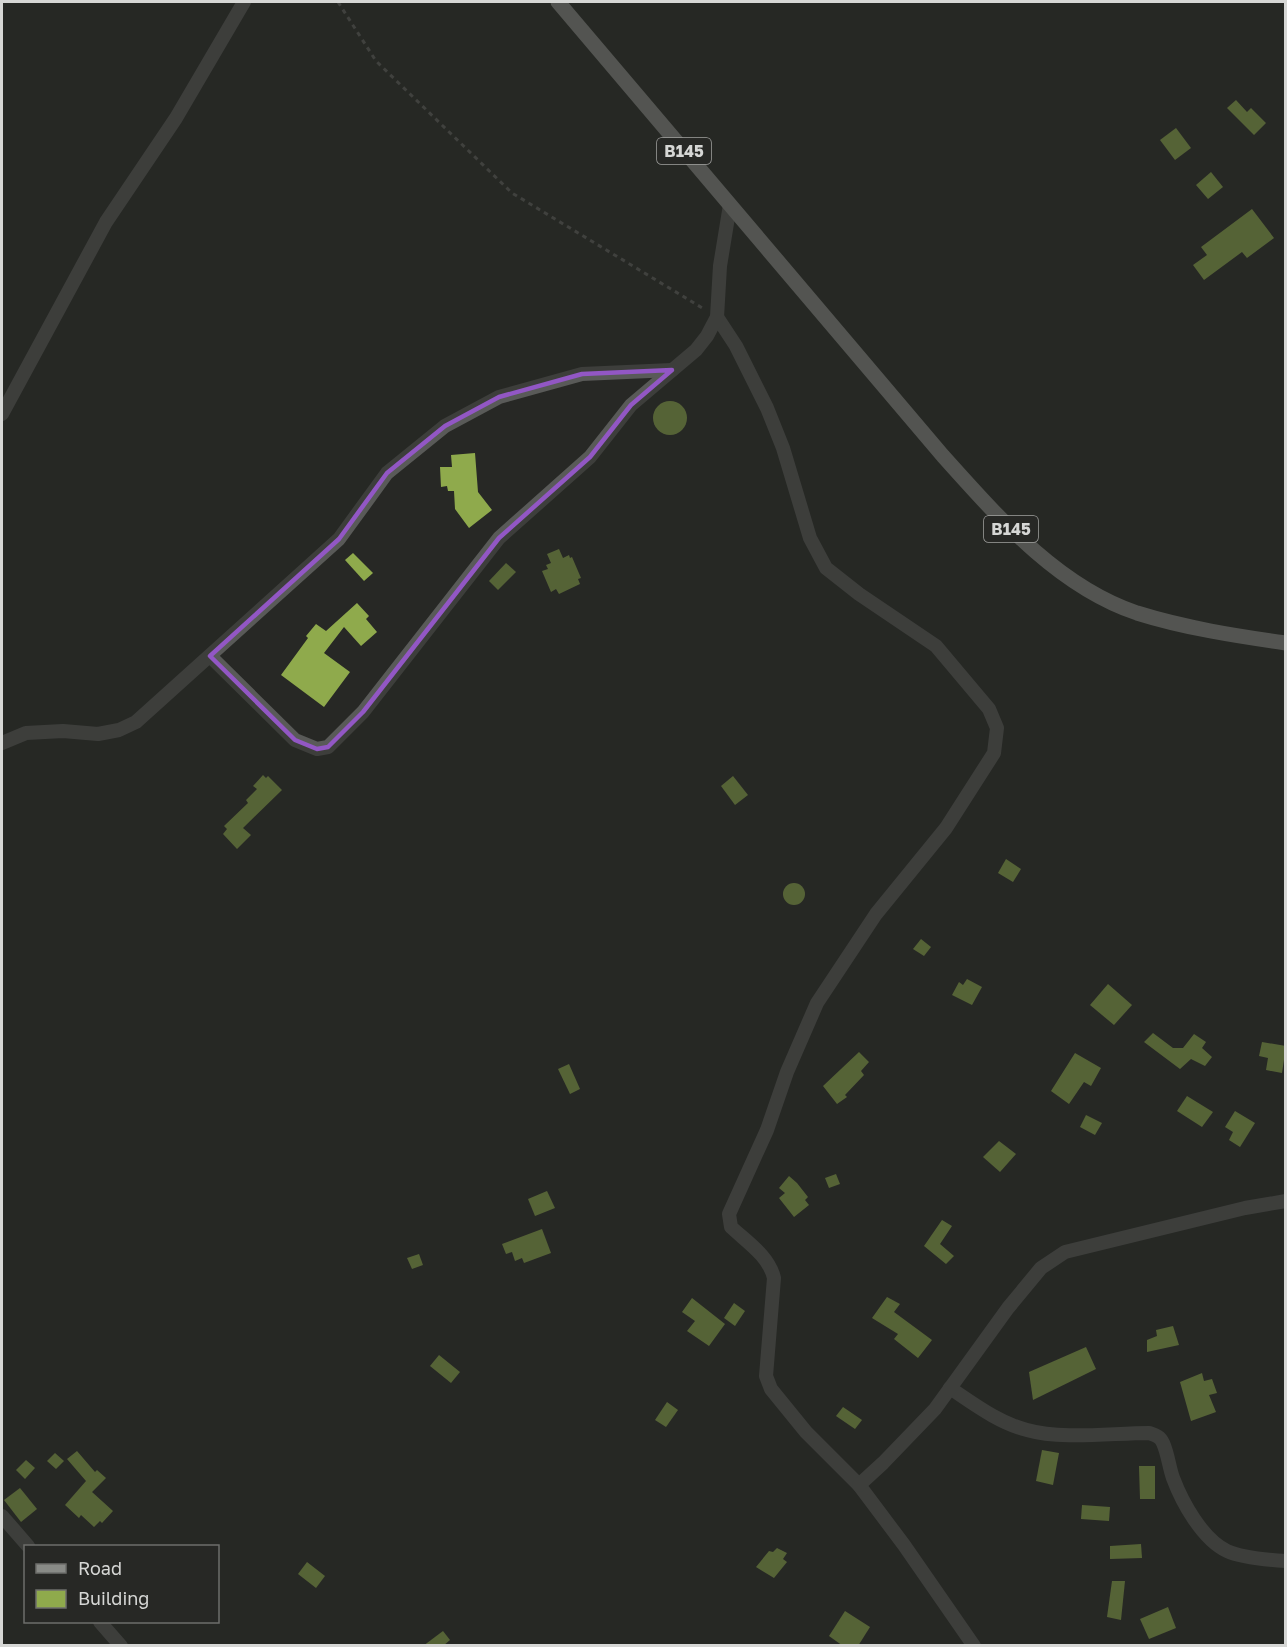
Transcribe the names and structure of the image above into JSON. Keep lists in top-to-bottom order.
{
  "streets": {
    "main road": ["B145"]
  },
  "legend": ["Road", "Building"]
}
